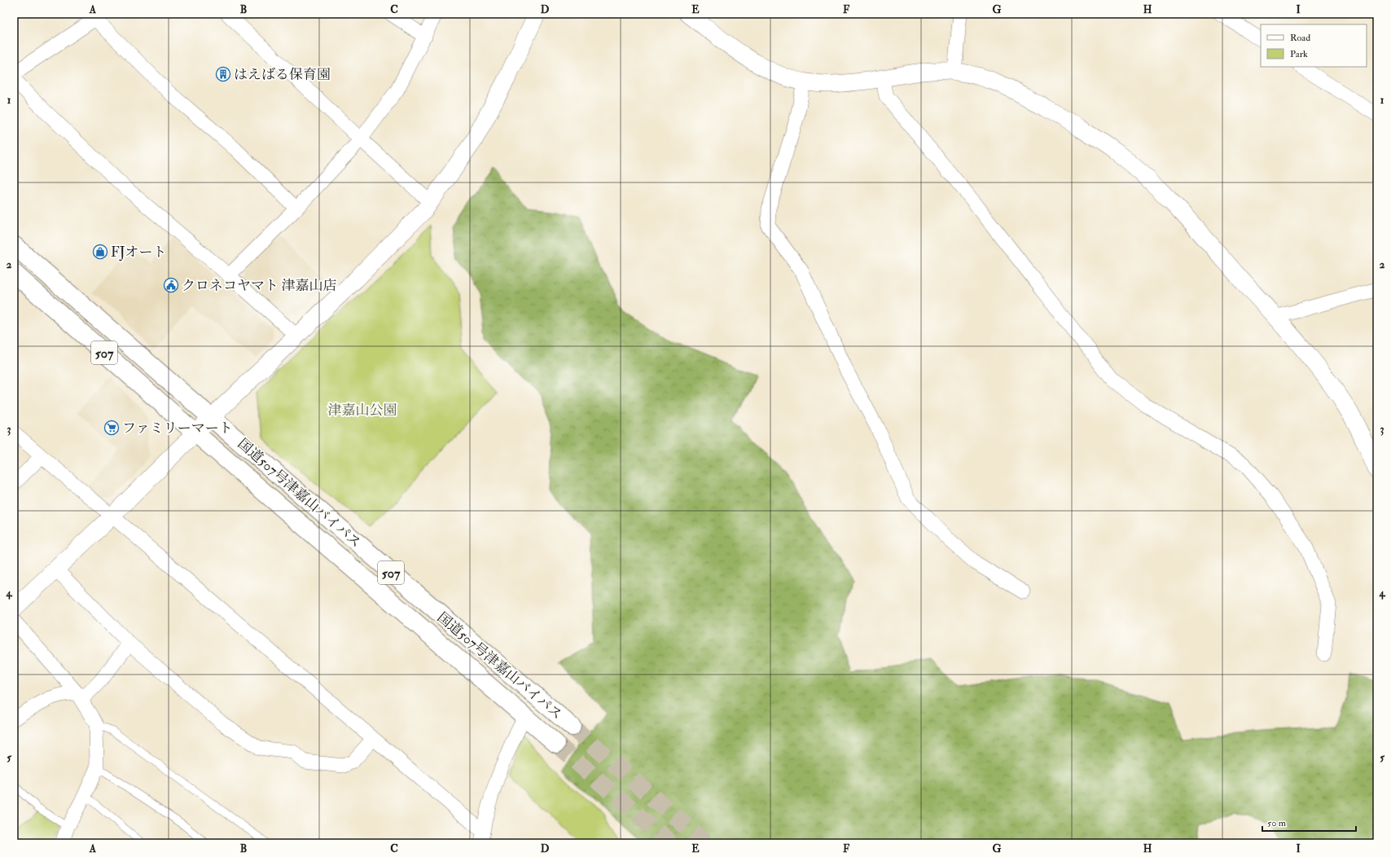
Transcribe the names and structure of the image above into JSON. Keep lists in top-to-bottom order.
{
  "streets": {
    "highway": ["507", "国道507号津嘉山バイパス"]
  },
  "parks": ["津嘉山公園"],
  "places": {
    "building": ["はえばる保育園"],
    "shop": ["FJオート"],
    "public building": ["クロネコヤマト 津嘉山店"],
    "supermarket": ["ファミリーマート"]
  },
  "legend": ["Road", "Park"],
  "scale_bar": "50 m",
  "grid": {
    "columns": [
      "A",
      "B",
      "C",
      "D",
      "E",
      "F",
      "G",
      "H",
      "I"
    ],
    "rows": [
      "1",
      "2",
      "3",
      "4",
      "5"
    ]
  }
}
